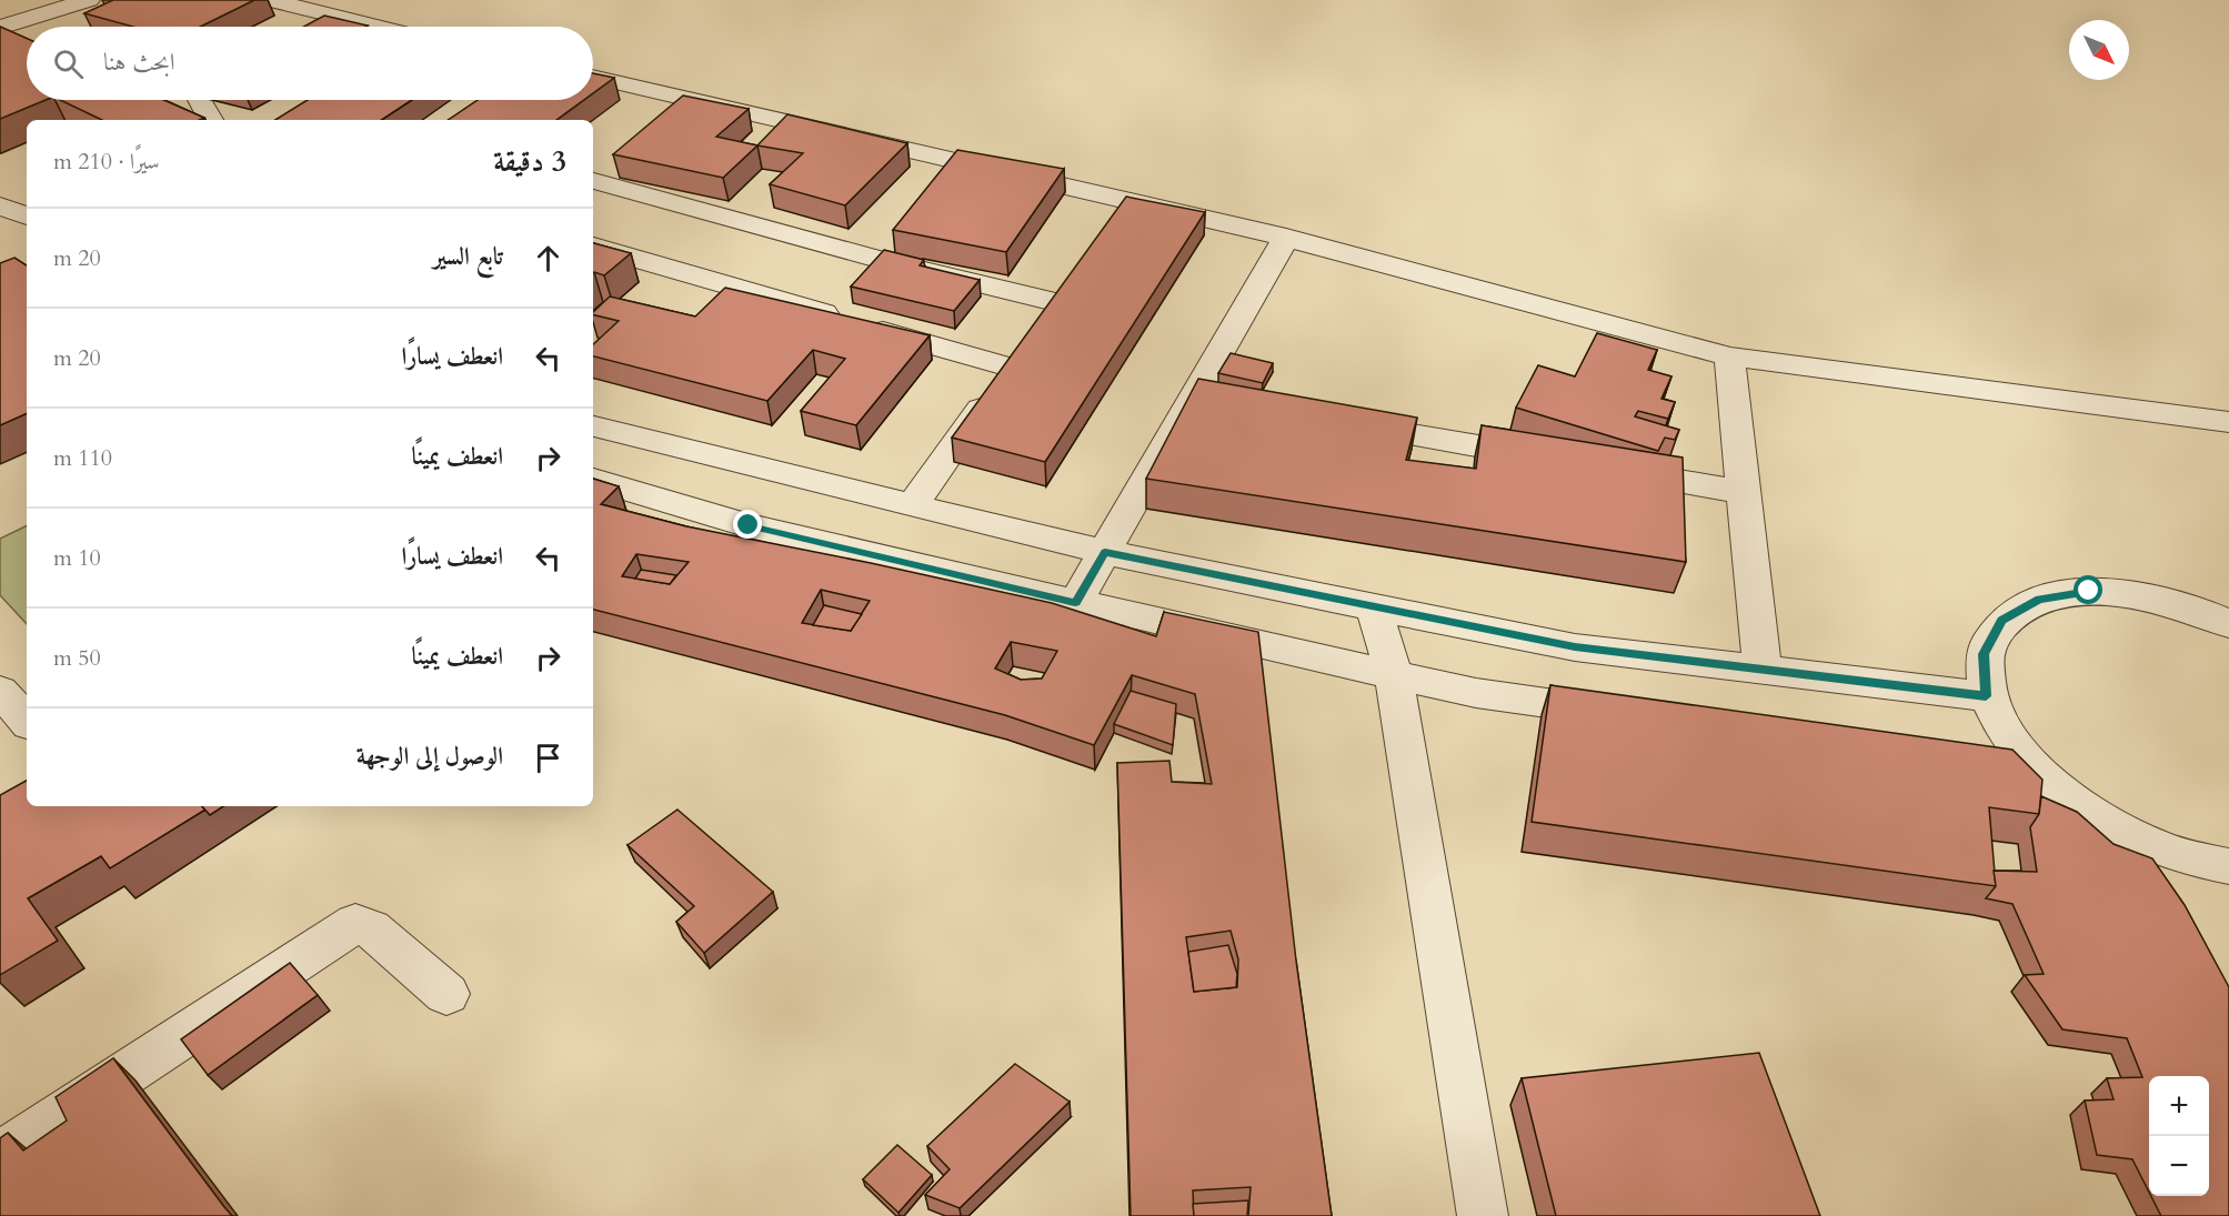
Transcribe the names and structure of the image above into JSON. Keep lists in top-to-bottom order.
{
  "north": "bottom right",
  "page": {
    "search": "ابحث هنا",
    "heading": ["3 دقيقة", "سيرًا · 210 m"],
    "list": [
      ["تابع السير", "20 m"],
      ["انعطف يسارًا", "20 m"],
      ["انعطف يمينًا", "110 m"],
      ["انعطف يسارًا", "10 m"],
      ["انعطف يمينًا", "50 m"],
      "الوصول إلى الوجهة"
    ],
    "map_buttons": ["+", "−"]
  }
}
